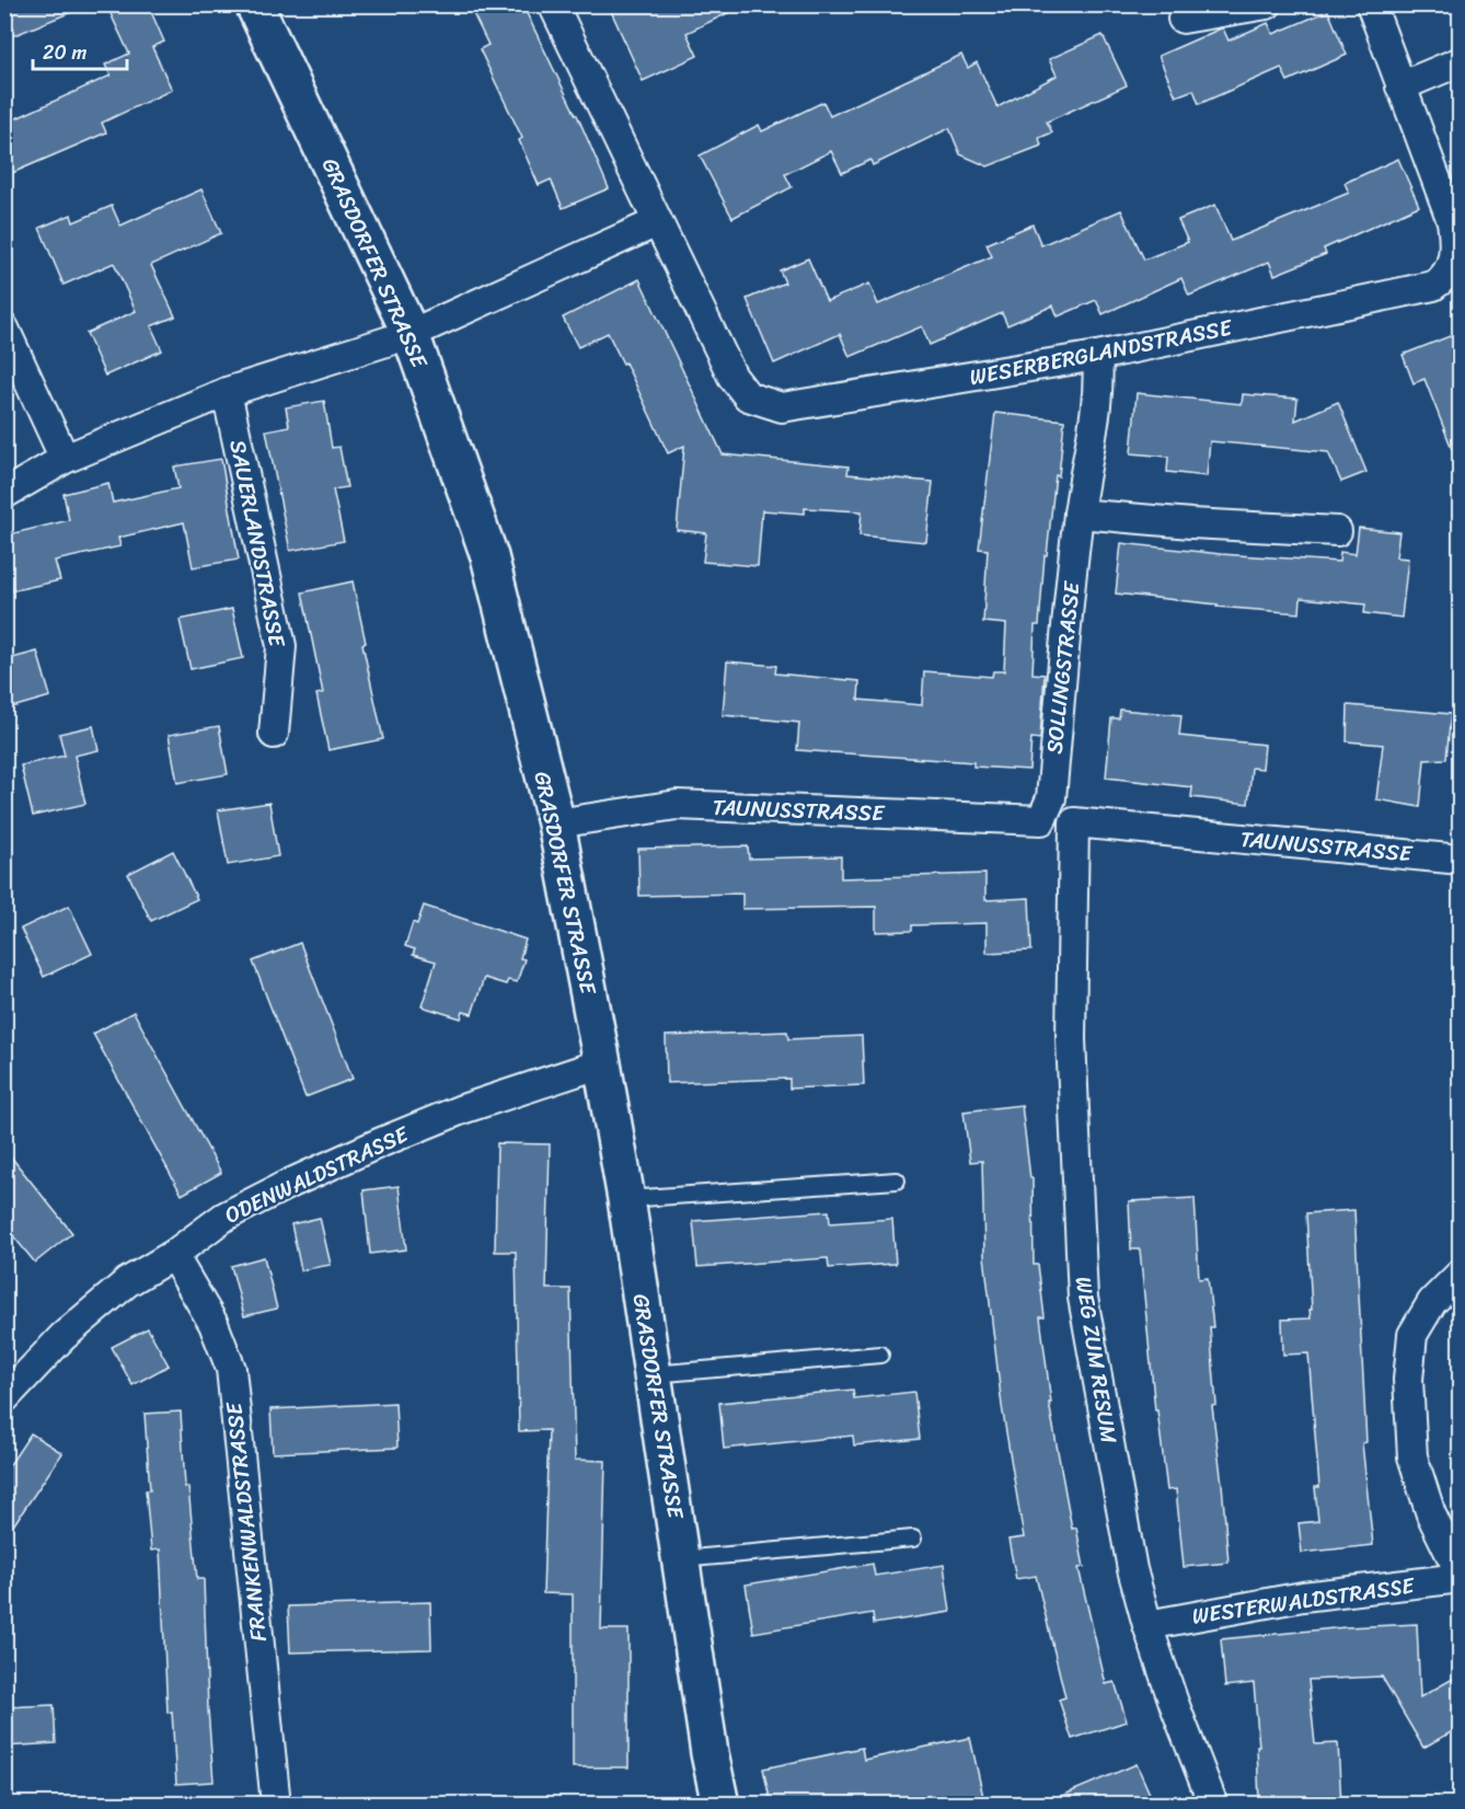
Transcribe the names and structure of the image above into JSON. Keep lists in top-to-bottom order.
{
  "streets": {
    "street": [
      "GRASDORFER STRASSE",
      "WESERBERGLANDSTRASSE",
      "SAUERLANDSTRASSE",
      "SOLLINGSTRASSE",
      "TAUNUSSTRASSE",
      "ODENWALDSTRASSE",
      "WEG ZUM RESUM",
      "FRANKENWALDSTRASSE",
      "WESTERWALDSTRASSE"
    ]
  },
  "crossings": [
    ["GRASDORFER STRASSE", "TAUNUSSTRASSE"],
    ["GRASDORFER STRASSE", "ODENWALDSTRASSE"],
    ["WESERBERGLANDSTRASSE", "SOLLINGSTRASSE"],
    ["SOLLINGSTRASSE", "TAUNUSSTRASSE"],
    ["TAUNUSSTRASSE", "WEG ZUM RESUM"],
    ["ODENWALDSTRASSE", "FRANKENWALDSTRASSE"],
    ["WEG ZUM RESUM", "WESTERWALDSTRASSE"]
  ],
  "scale_bar": "20 m"
}
